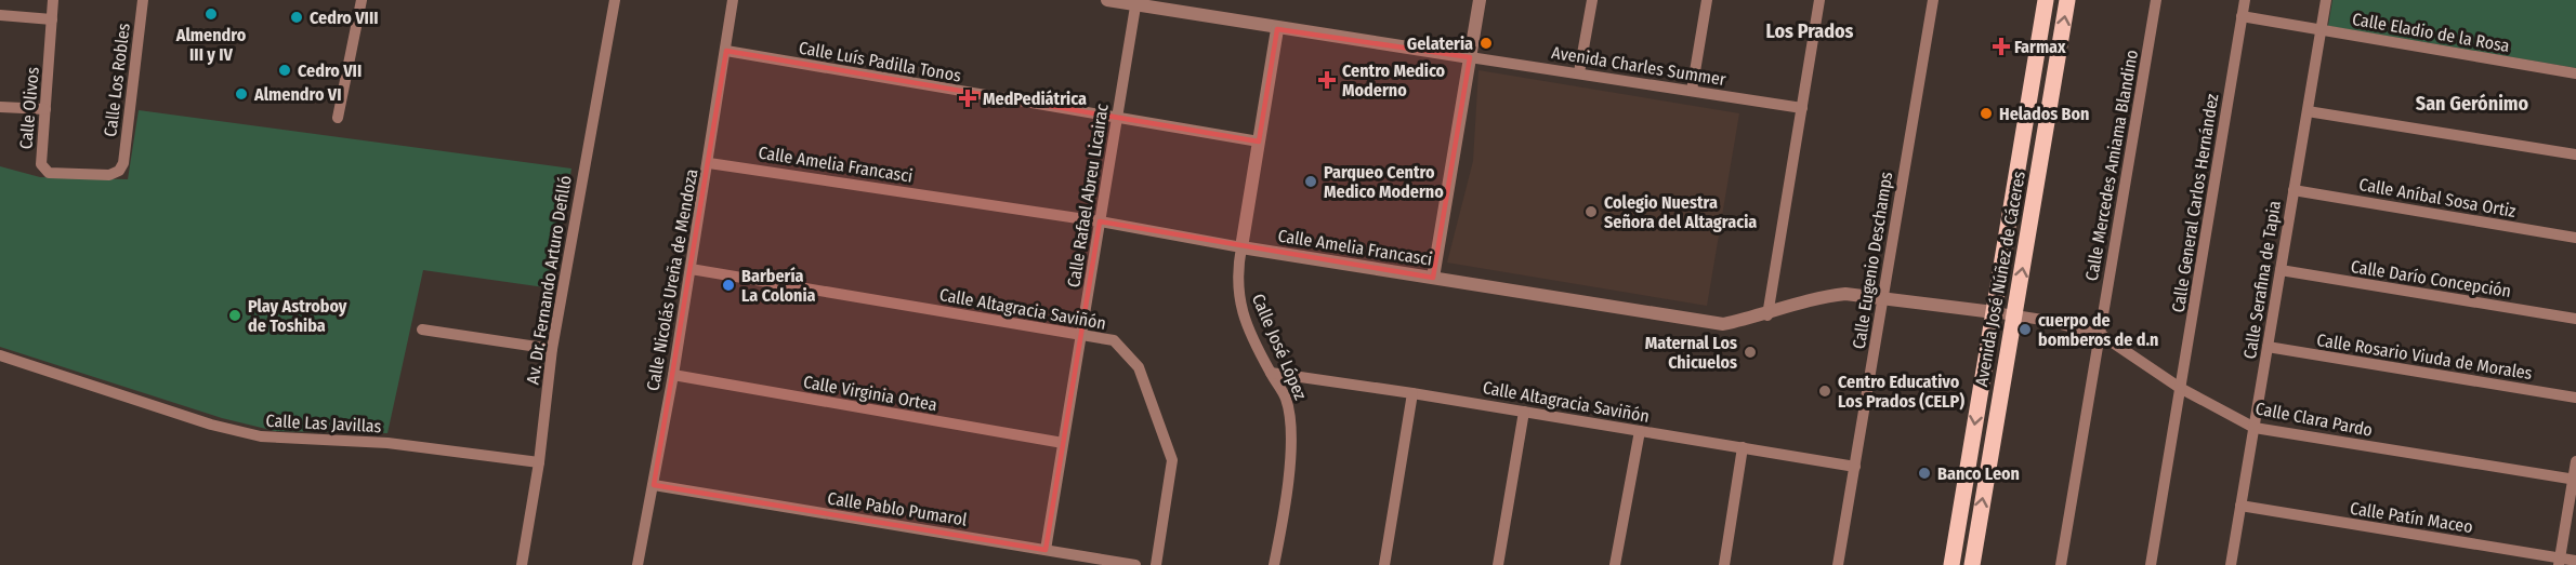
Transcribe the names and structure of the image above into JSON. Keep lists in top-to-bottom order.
{
  "streets": {
    "main road": ["Avenida José Núñez de Cáceres"],
    "street": [
      "Calle Eladio de la Rosa",
      "Calle Luís Padilla Tonos",
      "Avenida Charles Summer",
      "Calle Los Robles",
      "Calle Olivos",
      "Calle Amelia Francasci",
      "Calle Mercedes Amiama Blandino",
      "Calle Rafael Abreu Licairac",
      "Calle Aníbal Sosa Ortiz",
      "Calle General Carlos Hernández",
      "Calle Eugenio Deschamps",
      "Calle Darío Concepción",
      "Av. Dr. Fernando Arturo Defilló",
      "Calle Nicolás Ureña de Mendoza",
      "Calle Serafina de Tapia",
      "Calle Altagracia Saviñón",
      "Calle José López",
      "Calle Rosario Viuda de Morales",
      "Calle Virginia Ortea",
      "Calle Clara Pardo",
      "Calle Las Javillas",
      "Calle Pablo Pumarol",
      "Calle Patín Maceo"
    ]
  },
  "crossings": [
    ["Calle Eladio de la Rosa", "Calle General Carlos Hernández"],
    ["Calle Eladio de la Rosa", "Calle Serafina de Tapia"],
    ["Calle Luís Padilla Tonos", "Calle Rafael Abreu Licairac"],
    ["Calle Luís Padilla Tonos", "Calle Nicolás Ureña de Mendoza"],
    ["Calle Luís Padilla Tonos", "Calle José López"],
    ["Calle Los Robles", "Calle Olivos"],
    ["Calle Amelia Francasci", "Calle Rafael Abreu Licairac"],
    ["Calle Amelia Francasci", "Calle Eugenio Deschamps"],
    ["Calle Amelia Francasci", "Avenida José Núñez de Cáceres"],
    ["Calle Amelia Francasci", "Calle Nicolás Ureña de Mendoza"],
    ["Calle Amelia Francasci", "Calle José López"],
    ["Calle Amelia Francasci", "Calle Clara Pardo"],
    ["Calle Mercedes Amiama Blandino", "Calle Clara Pardo"],
    ["Calle Rafael Abreu Licairac", "Calle Altagracia Saviñón"],
    ["Calle Rafael Abreu Licairac", "Calle Virginia Ortea"],
    ["Calle Rafael Abreu Licairac", "Calle Pablo Pumarol"],
    ["Calle Aníbal Sosa Ortiz", "Calle Serafina de Tapia"],
    ["Calle General Carlos Hernández", "Calle Clara Pardo"],
    ["Calle Eugenio Deschamps", "Calle Altagracia Saviñón"],
    ["Avenida José Núñez de Cáceres", "Calle Clara Pardo"],
    ["Calle Darío Concepción", "Calle Serafina de Tapia"],
    ["Av. Dr. Fernando Arturo Defilló", "Calle Las Javillas"],
    ["Calle Nicolás Ureña de Mendoza", "Calle Altagracia Saviñón"],
    ["Calle Nicolás Ureña de Mendoza", "Calle Virginia Ortea"],
    ["Calle Nicolás Ureña de Mendoza", "Calle Pablo Pumarol"],
    ["Calle Serafina de Tapia", "Calle Rosario Viuda de Morales"],
    ["Calle Serafina de Tapia", "Calle Clara Pardo"],
    ["Calle Serafina de Tapia", "Calle Patín Maceo"],
    ["Calle Altagracia Saviñón", "Calle José López"]
  ],
  "districts": ["Los Prados", "San Gerónimo"],
  "places": {
    "other": [
      "Almendro III y IV",
      "Cedro VIII",
      "Gelateria",
      "Cedro VII",
      "Almendro VI",
      "Helados Bon",
      "Parqueo Centro Medico Moderno",
      "Colegio Nuestra Señora del Altagracia",
      "Barbería La Colonia",
      "Play Astroboy de Toshiba",
      "cuerpo de bomberos de d.n",
      "Maternal Los Chicuelos",
      "Centro Educativo Los Prados (CELP)",
      "Banco Leon"
    ],
    "health": ["Farmax", "Centro Medico Moderno", "MedPediátrica"]
  }
}
